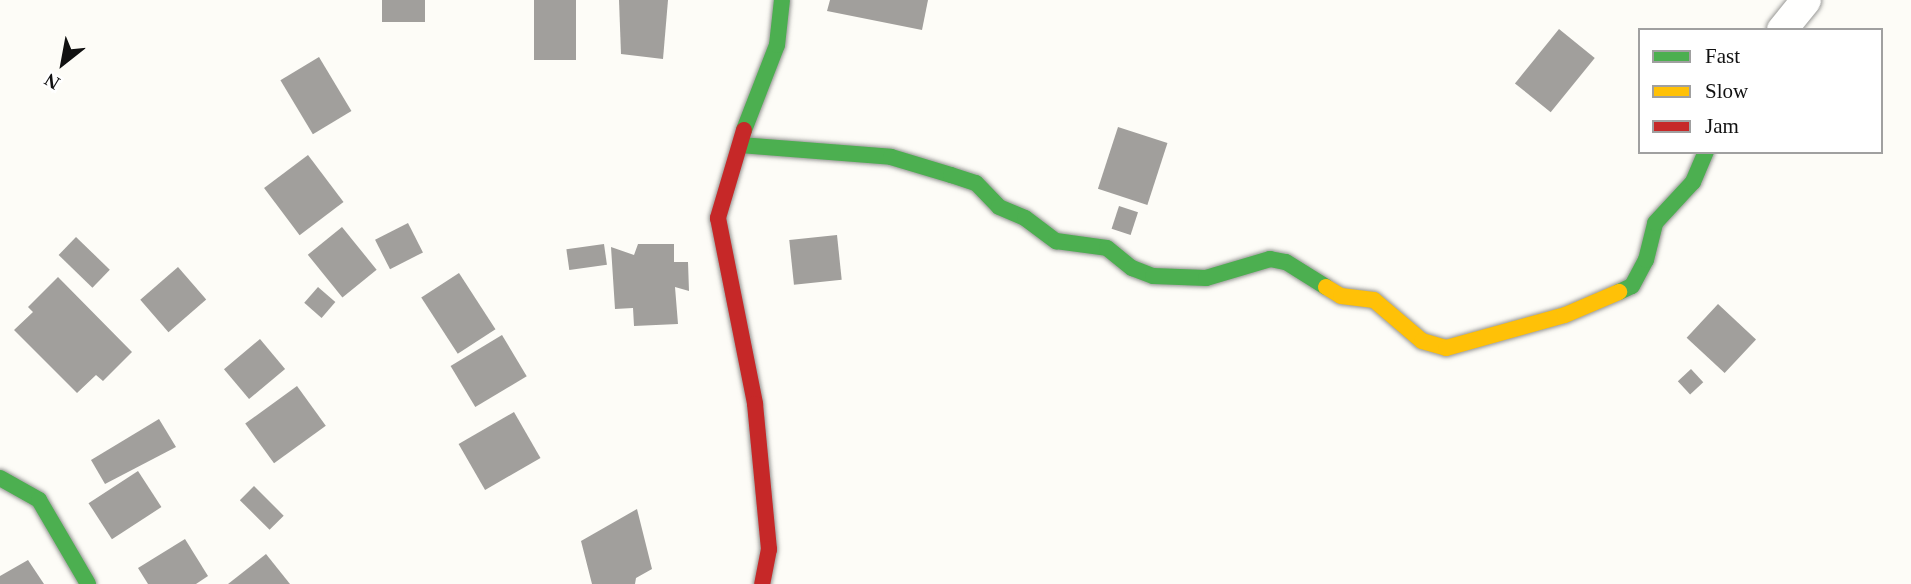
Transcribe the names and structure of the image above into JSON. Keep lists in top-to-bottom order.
{
  "legend": ["Fast", "Slow", "Jam"],
  "north": "bottom left"
}
